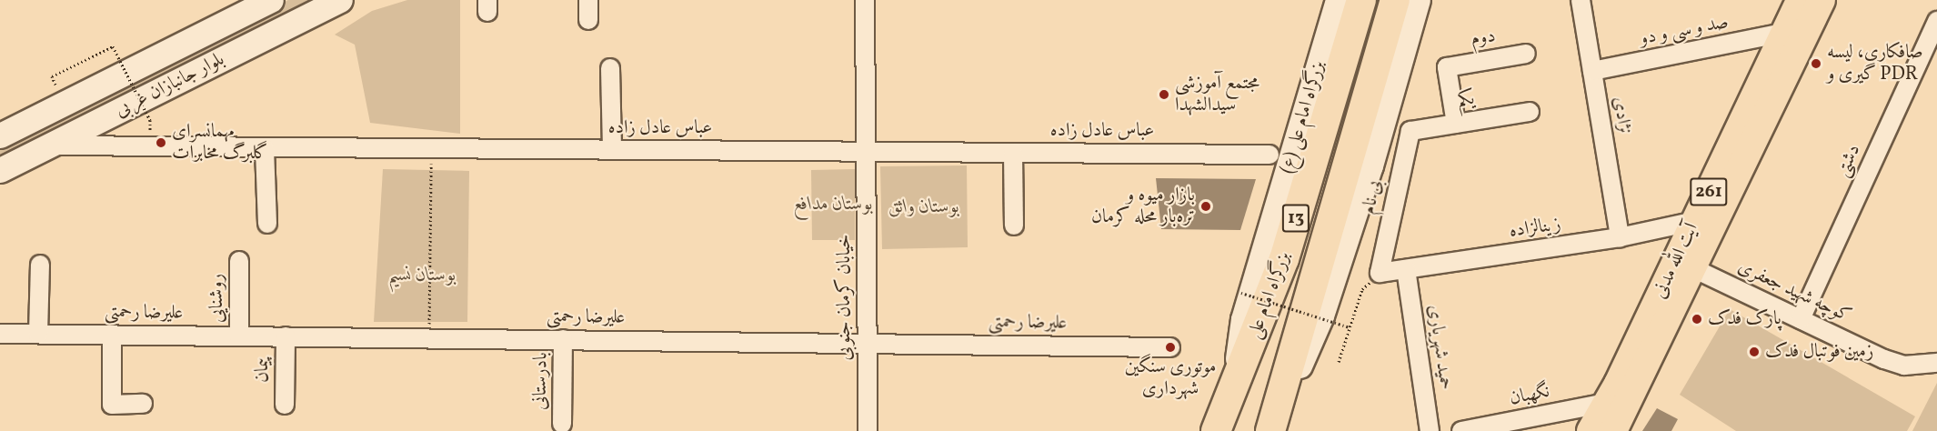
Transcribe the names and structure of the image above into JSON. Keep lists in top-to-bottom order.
{
  "streets": {
    "highway": ["13", "بزرگراه امام علی"],
    "main road": [
      "بلوار جانبازان غربی",
      "بزرگراه امام علی (ع)",
      "261",
      "آیت الله مدنی"
    ],
    "street": [
      "صد و سی و دو",
      "دوم",
      "یکم",
      "نژادی",
      "عباس عادل زاده",
      "دشتی",
      "بی نام",
      "زینالزاده",
      "کوچه شهید جعفری",
      "خیابان کرمان جنوبی",
      "روشنایی",
      "علیرضا رحمتی",
      "حمید شهریاری",
      "پیمان",
      "بادرستانی",
      "نگهبان"
    ]
  },
  "crossings": [
    ["صد و سی و دو", "نژادی"],
    ["صد و سی و دو", "آیت الله مدنی"],
    ["دوم", "یکم"],
    ["بلوار جانبازان غربی", "عباس عادل زاده"],
    ["یکم", "بی نام"],
    ["نژادی", "زینالزاده"],
    ["بزرگراه امام علی (ع)", "بزرگراه امام علی"],
    ["عباس عادل زاده", "خیابان کرمان جنوبی"],
    ["دشتی", "کوچه شهید جعفری"],
    ["بی نام", "زینالزاده"],
    ["زینالزاده", "آیت الله مدنی"],
    ["زینالزاده", "حمید شهریاری"],
    ["آیت الله مدنی", "کوچه شهید جعفری"],
    ["آیت الله مدنی", "نگهبان"],
    ["خیابان کرمان جنوبی", "علیرضا رحمتی"],
    ["روشنایی", "علیرضا رحمتی"],
    ["علیرضا رحمتی", "پیمان"],
    ["علیرضا رحمتی", "بادرستانی"]
  ],
  "parks": ["بوستان مدافع", "بوستان واثق", "بوستان نسیم"],
  "places": [
    "صافکاری، لیسه گیری و PDR",
    "مجتمع آموزشی سیدالشهدا",
    "مهمانسرای گلبرگ مخابرات",
    "بازار میوه و تره‌بار محله کرمان",
    "پارک فدک",
    "موتوری سنگین شهرداری",
    "زمین فوتبال فدک"
  ]
}
